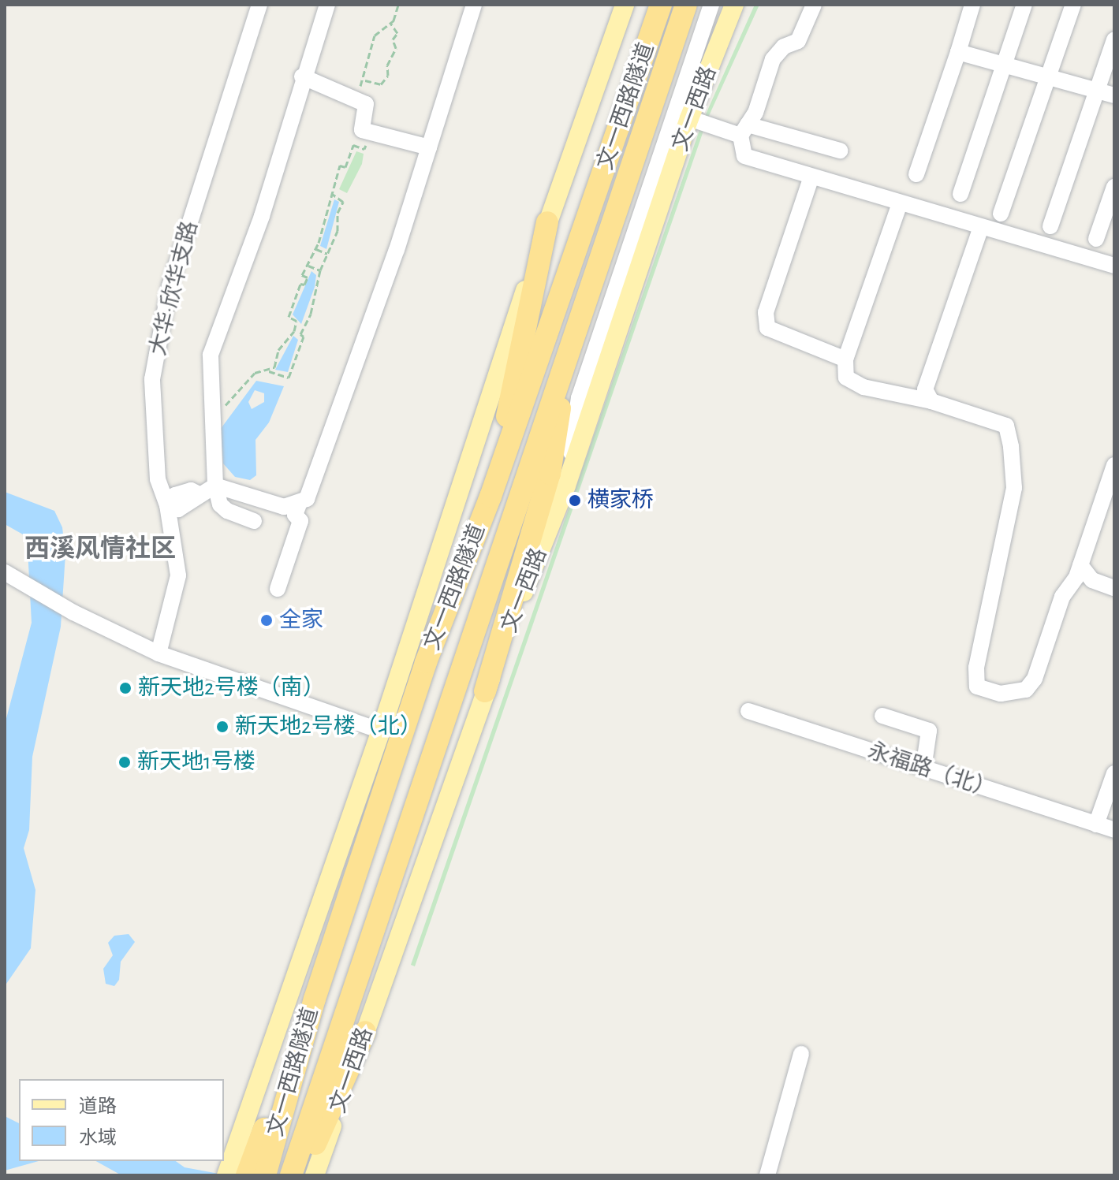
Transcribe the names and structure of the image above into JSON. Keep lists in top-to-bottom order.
{
  "streets": {
    "highway": ["文一西路隧道"],
    "main road": ["文一西路"],
    "street": ["大华·欣华支路", "永福路（北）"]
  },
  "districts": ["西溪风情社区"],
  "places": [
    "横家桥",
    "全家",
    "新天地2号楼（南）",
    "新天地2号楼（北）",
    "新天地1号楼"
  ],
  "legend": ["道路", "水域"]
}
